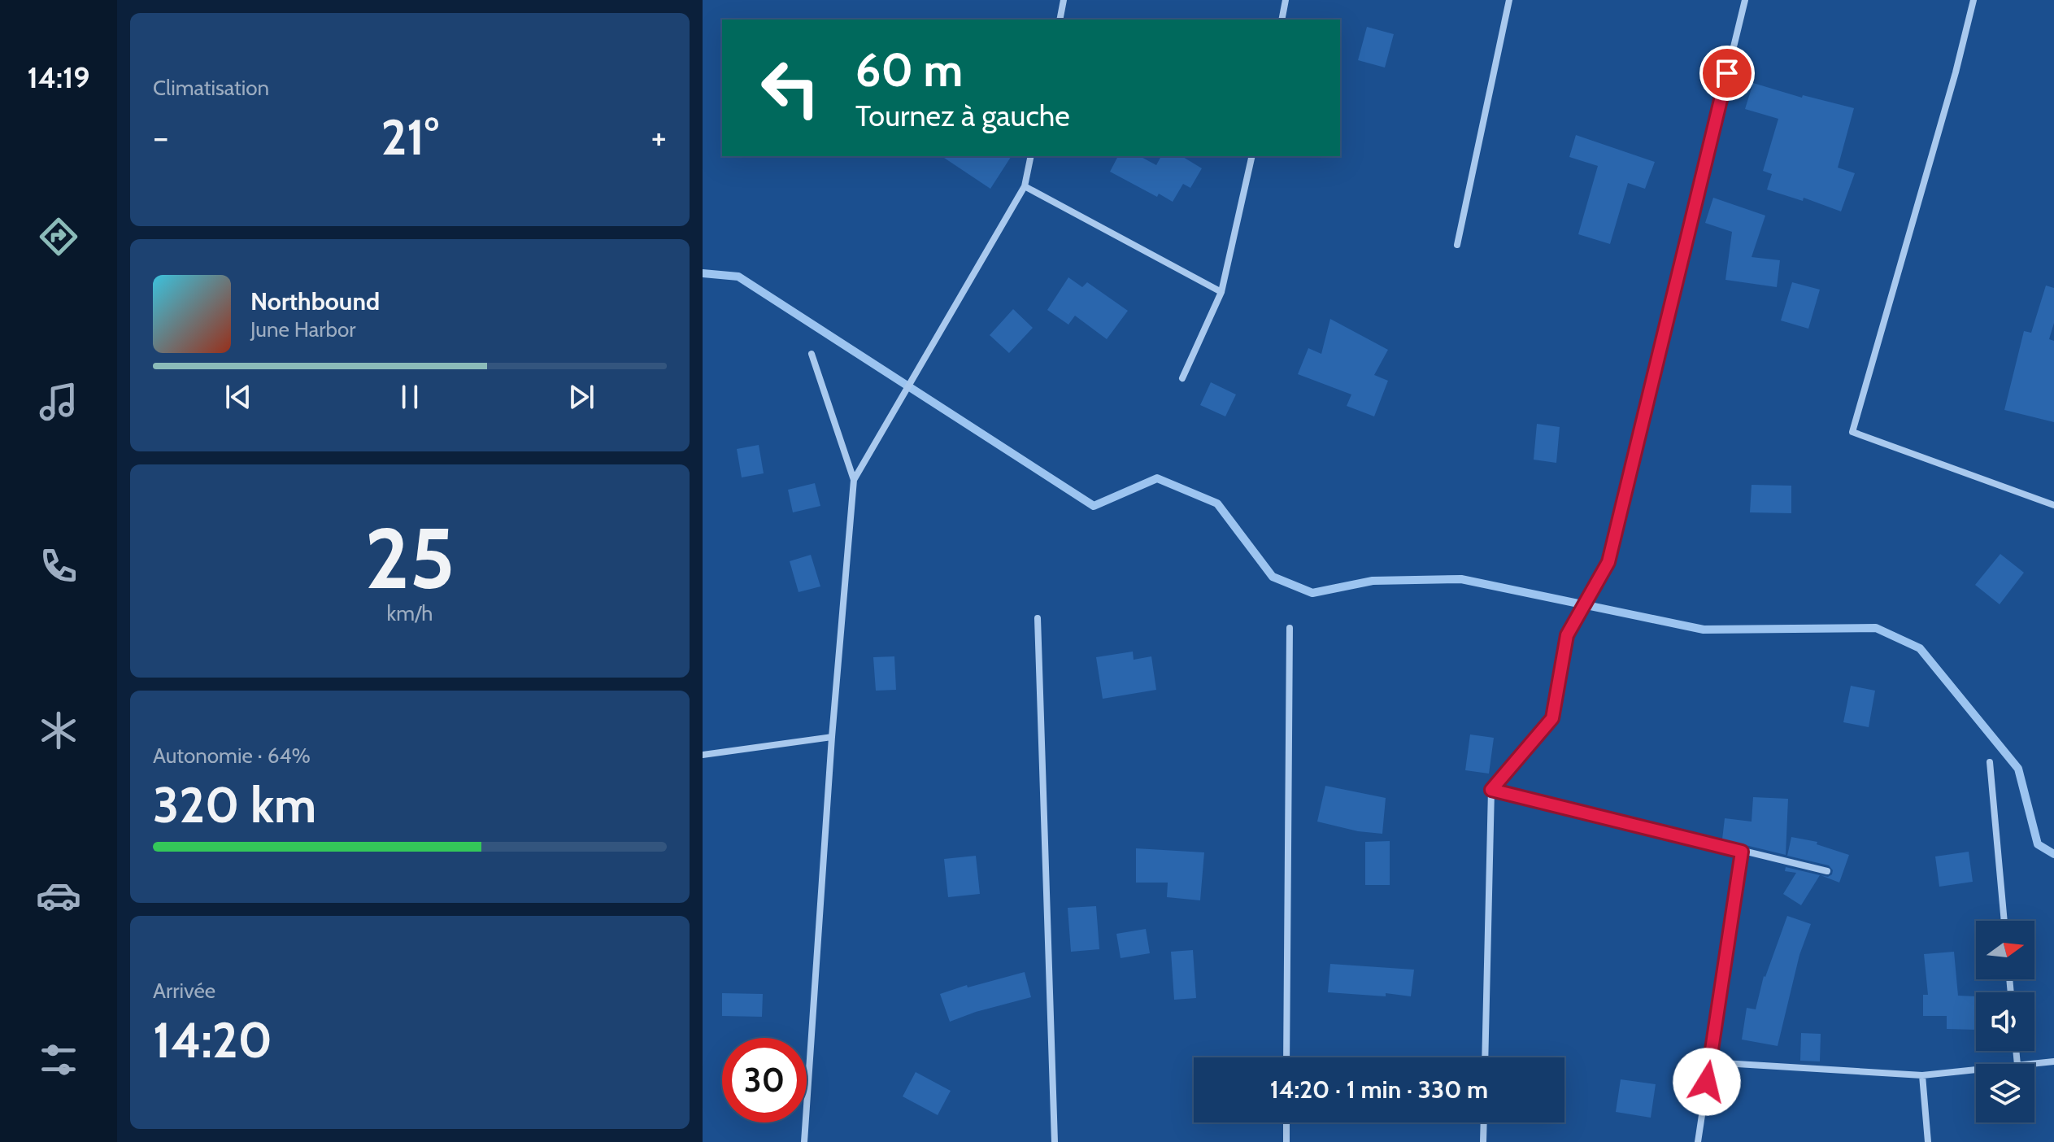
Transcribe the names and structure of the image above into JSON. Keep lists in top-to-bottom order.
{
  "north": "right",
  "page": {
    "tabs": "14:19",
    "tile": [
      "Climatisation",
      ["25", "km/h"],
      ["Autonomie · 64%", "320 km"],
      ["Arrivée", "14:20"]
    ],
    "turn": ["60 m", "Tournez à gauche"],
    "heat": ["−", "21°", "+"],
    "song": ["Northbound", "June Harbor"],
    "limit": "30",
    "trip": "14:20 · 1 min · 330 m"
  }
}
